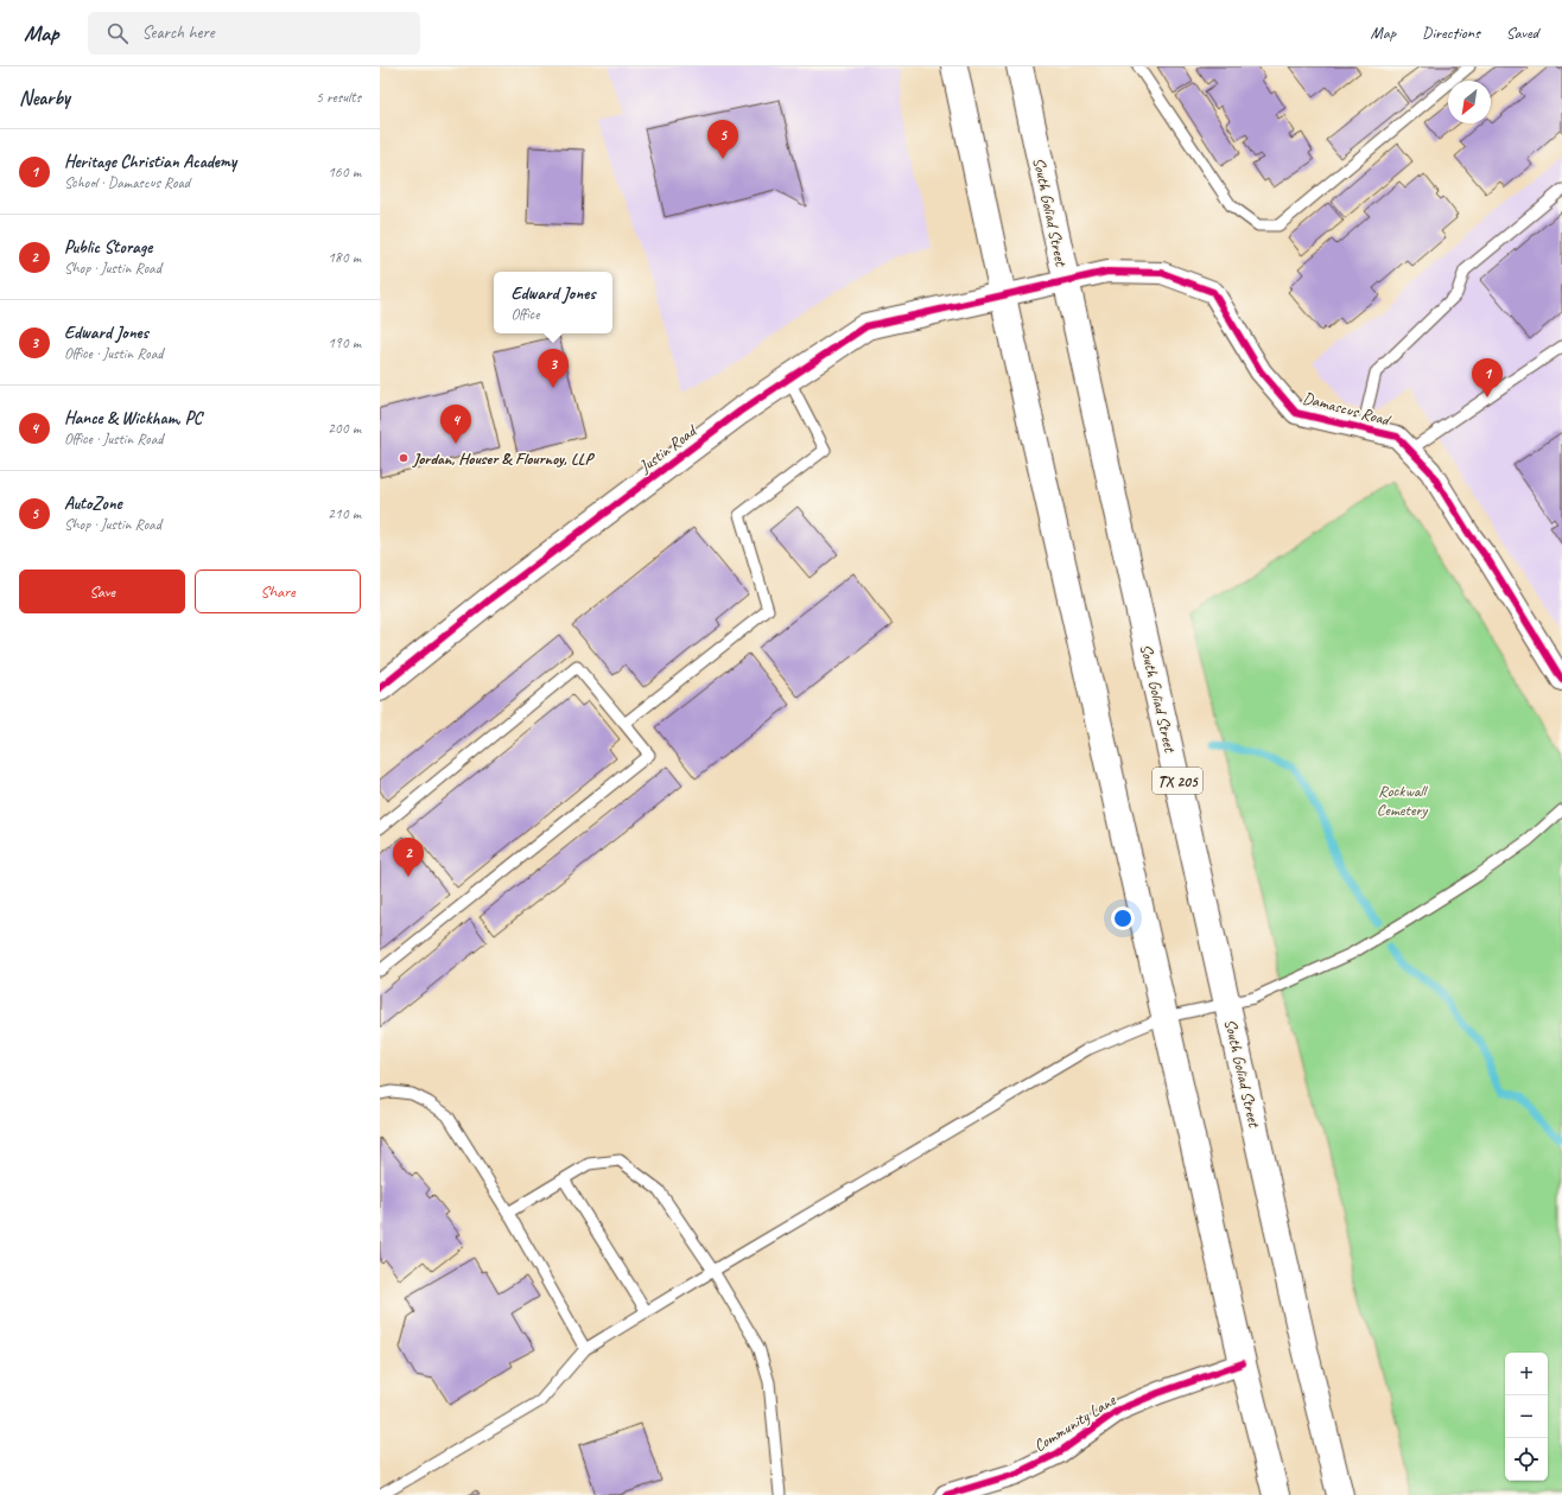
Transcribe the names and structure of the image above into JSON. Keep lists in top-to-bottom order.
{
  "streets": {
    "main road": ["South Goliad Street", "Justin Road", "TX 205"],
    "street": ["Damascus Road", "Community Lane"]
  },
  "crossings": [
    ["South Goliad Street", "Damascus Road"],
    ["Damascus Road", "Justin Road"]
  ],
  "parks": ["Rockwall Cemetery"],
  "places": ["Jordan, Houser & Flournoy, LLP"],
  "north": "bottom left",
  "page": {
    "header": "Map",
    "search": "Search here",
    "nav": ["Map", "Directions", "Saved"],
    "heading": ["Nearby", "5 results"],
    "pins": [
      "5",
      "3",
      "1",
      "4",
      "2"
    ],
    "list": [
      {
        "mark": "1",
        "name": "Heritage Christian Academy",
        "note": "School · Damascus Road",
        "value": "160 m"
      },
      {
        "mark": "2",
        "name": "Public Storage",
        "note": "Shop · Justin Road",
        "value": "180 m"
      },
      {
        "mark": "3",
        "name": "Edward Jones",
        "note": "Office · Justin Road",
        "value": "190 m"
      },
      {
        "mark": "4",
        "name": "Hance & Wickham, PC",
        "note": "Office · Justin Road",
        "value": "200 m"
      },
      {
        "mark": "5",
        "name": "AutoZone",
        "note": "Shop · Justin Road",
        "value": "210 m"
      }
    ],
    "popup": ["Edward Jones", "Office"],
    "buttons": ["Save", "Share"],
    "map_buttons": ["+", "−"]
  }
}
